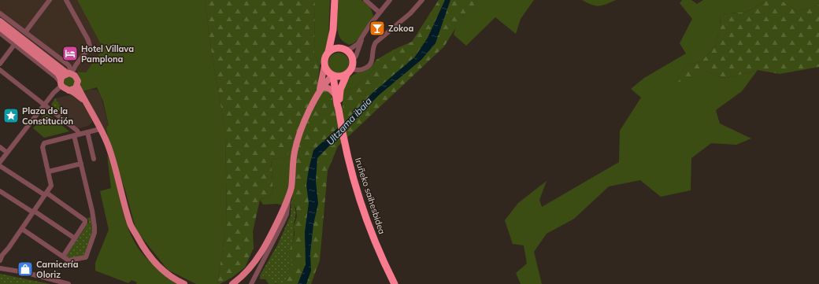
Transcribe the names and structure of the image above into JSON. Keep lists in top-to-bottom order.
{
  "streets": {
    "highway": ["Iruñeko saihesbidea"]
  },
  "water": ["Ultzama ibaia"],
  "places": {
    "bar": ["Zokoa"],
    "hotel": ["Hotel Villava Pamplona"],
    "place": ["Plaza de la Constitución"],
    "shop": ["Carnicería Oloriz"]
  }
}
